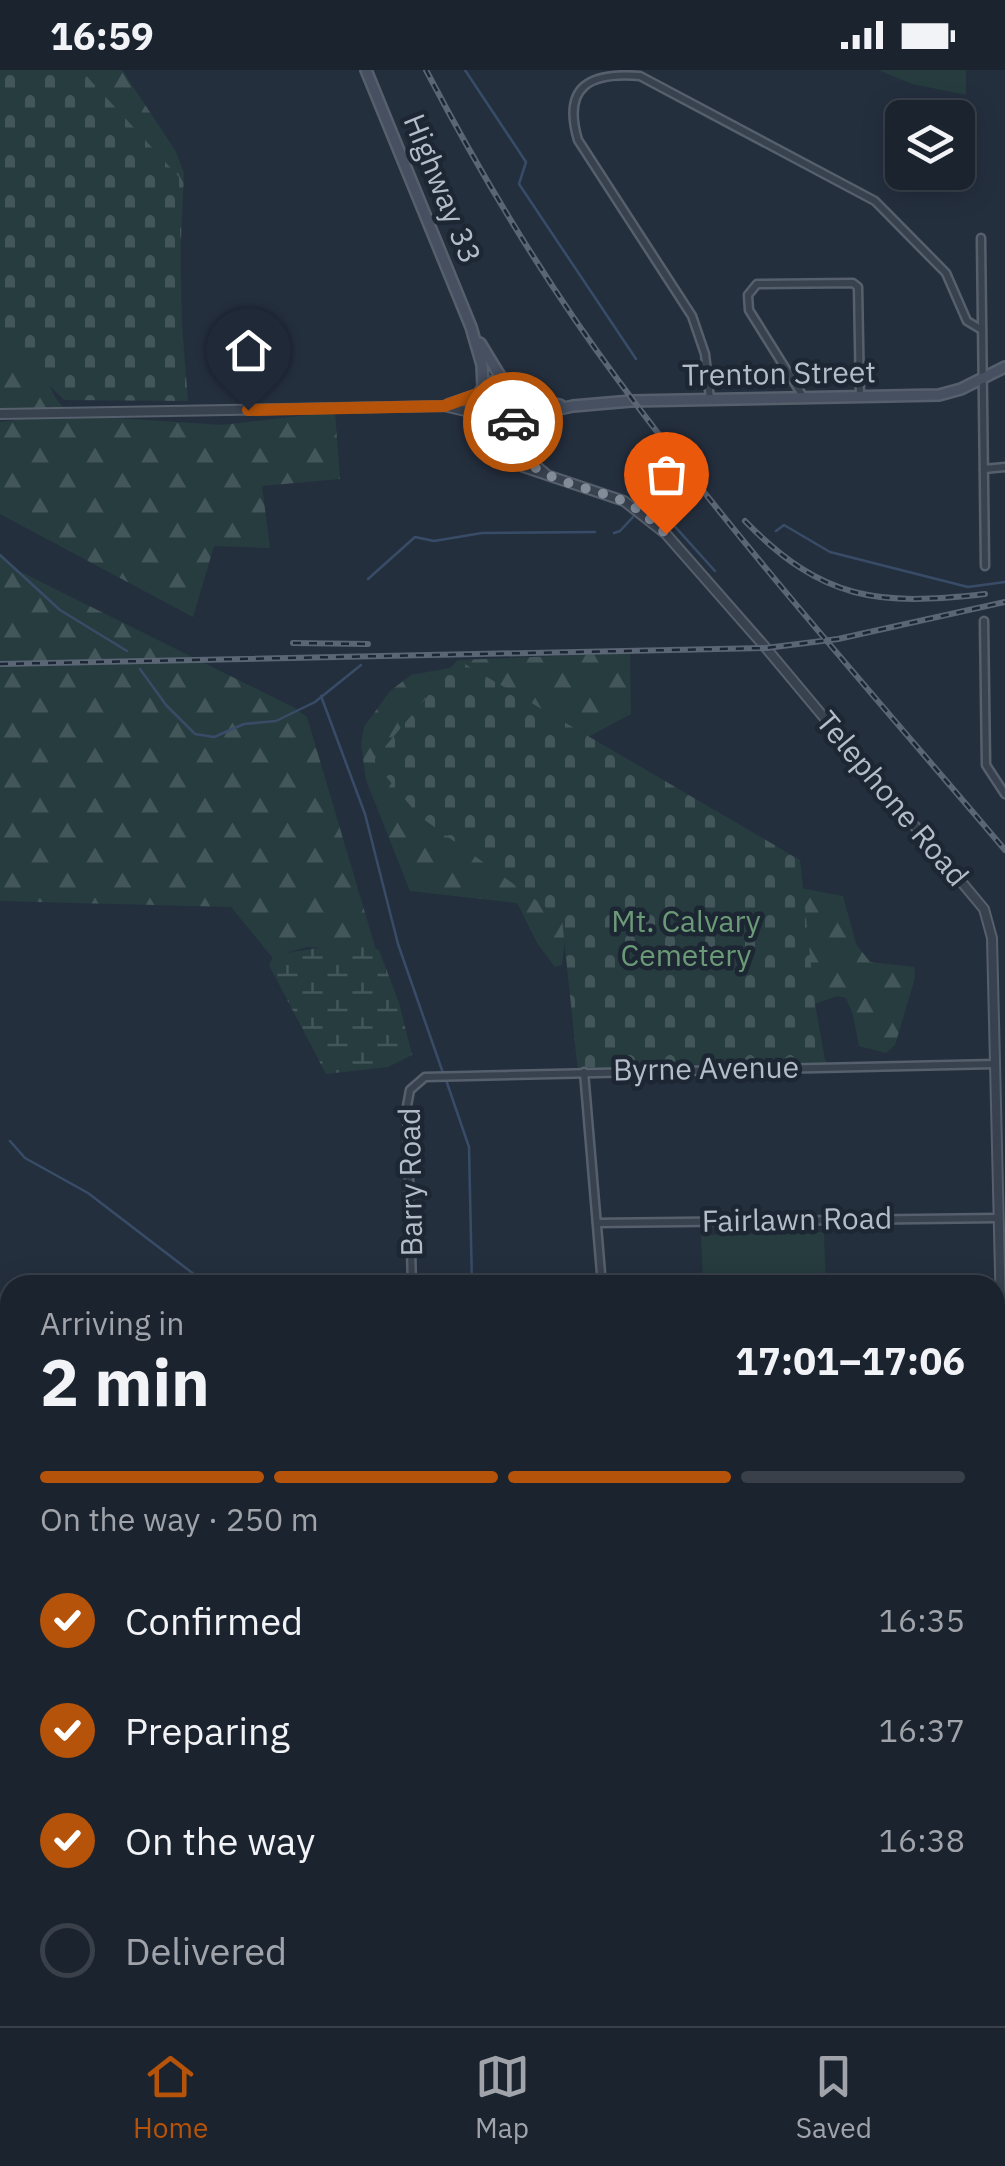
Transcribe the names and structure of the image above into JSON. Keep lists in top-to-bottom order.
{
  "streets": {
    "main road": ["Highway 33", "Trenton Street"],
    "street": [
      "Telephone Road",
      "Byrne Avenue",
      "Barry Road",
      "Fairlawn Road"
    ]
  },
  "crossings": [
    ["Highway 33", "Trenton Street"],
    ["Highway 33", "Telephone Road"],
    ["Trenton Street", "Telephone Road"],
    ["Telephone Road", "Byrne Avenue"],
    ["Telephone Road", "Fairlawn Road"],
    ["Byrne Avenue", "Barry Road"]
  ],
  "parks": ["Mt. Calvary Cemetery"],
  "page": {
    "status": "16:59",
    "heading": ["2 min", "Arriving in", "17:01–17:06"],
    "bar": "On the way · 250 m",
    "list": [
      ["Confirmed", "16:35"],
      ["Preparing", "16:37"],
      ["On the way", "16:38"],
      "Delivered"
    ],
    "tabs": ["Home", "Map", "Saved"]
  }
}
